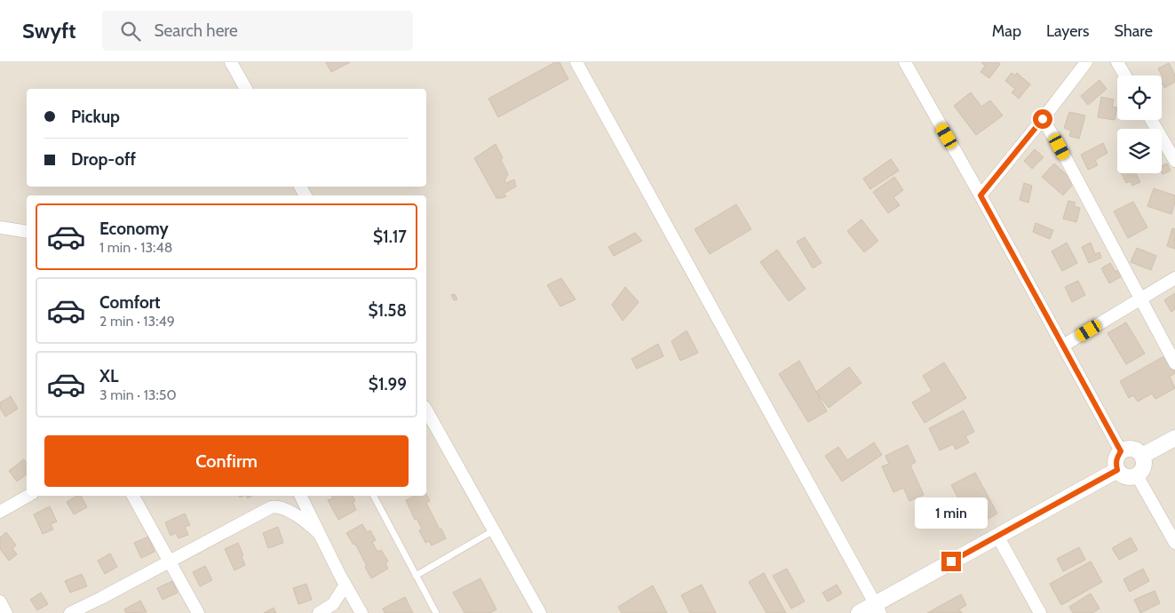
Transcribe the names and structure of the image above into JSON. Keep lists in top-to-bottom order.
{
  "page": {
    "header": "Swyft",
    "search": "Search here",
    "nav": ["Map", "Layers", "Share"],
    "banner": ["Pickup", "Drop-off"],
    "list": [
      {
        "name": "Economy",
        "note": "1 min · 13:48",
        "value": "$1.17"
      },
      {
        "name": "Comfort",
        "note": "2 min · 13:49",
        "value": "$1.58"
      },
      {
        "name": "XL",
        "note": "3 min · 13:50",
        "value": "$1.99"
      }
    ],
    "buttons": "Confirm",
    "bubble": "1 min"
  }
}
